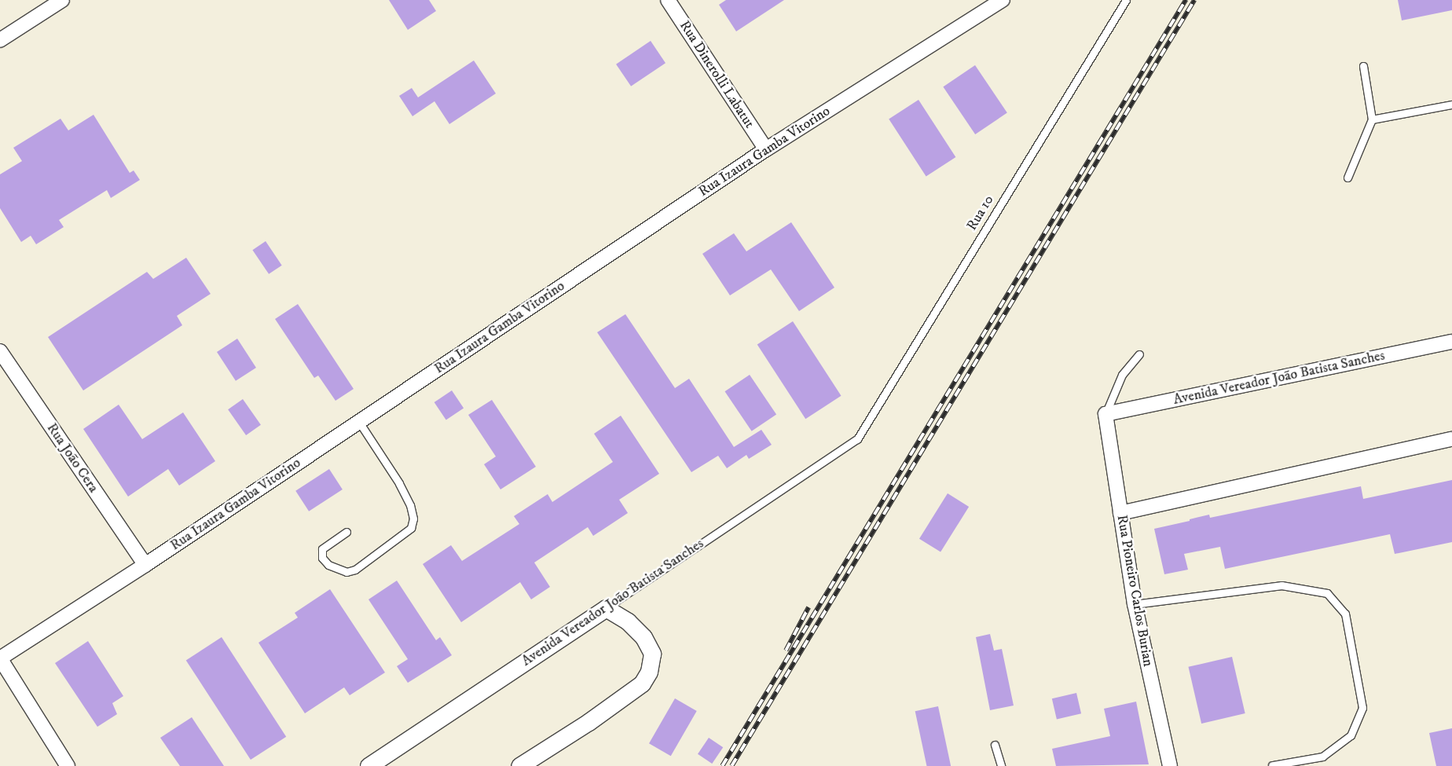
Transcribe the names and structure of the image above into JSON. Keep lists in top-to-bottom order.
{
  "streets": {
    "street": [
      "Rua Dinerolli Labatut",
      "Rua Izaura Gamba Vitorino",
      "Avenida Vereador João Batista Sanches",
      "Rua João Cera",
      "Rua Pioneiro Carlos Burian"
    ],
    "lane": ["Rua 10"]
  },
  "crossings": [
    ["Rua Dinerolli Labatut", "Rua Izaura Gamba Vitorino"],
    ["Rua Izaura Gamba Vitorino", "Rua João Cera"],
    ["Rua 10", "Avenida Vereador João Batista Sanches"],
    ["Avenida Vereador João Batista Sanches", "Rua Pioneiro Carlos Burian"]
  ]
}
